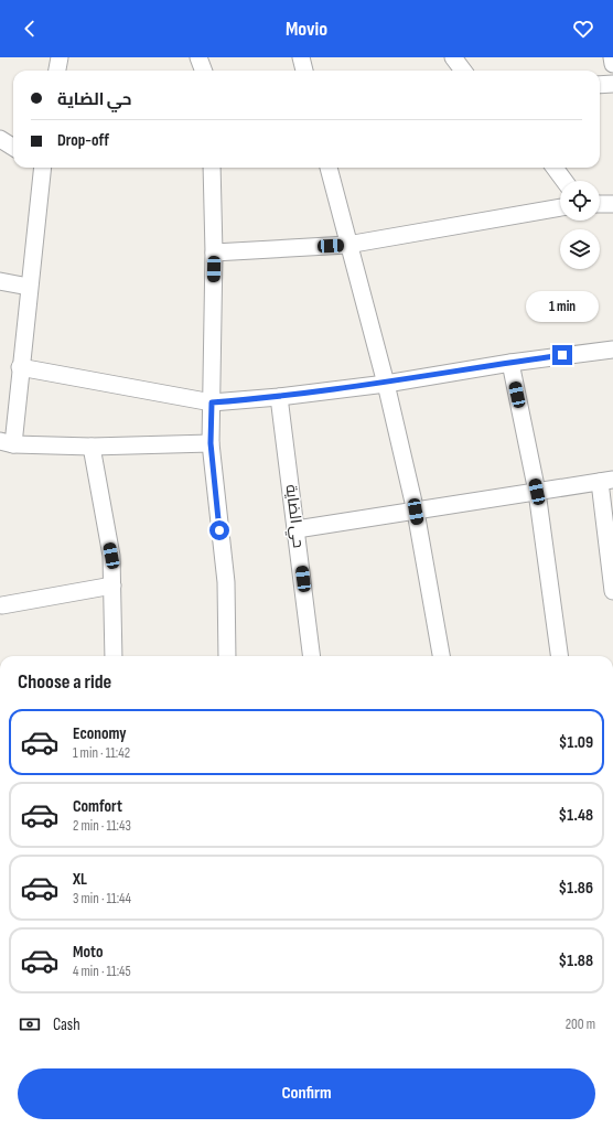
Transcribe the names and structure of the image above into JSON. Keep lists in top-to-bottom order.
{
  "streets": {
    "street": ["حي الضاية"]
  },
  "page": {
    "header": "Movio",
    "banner": ["حي الضاية", "Drop-off"],
    "bubble": "1 min",
    "heading": "Choose a ride",
    "list": [
      {
        "name": "Economy",
        "note": "1 min · 11:42",
        "value": "$1.09"
      },
      {
        "name": "Comfort",
        "note": "2 min · 11:43",
        "value": "$1.48"
      },
      {
        "name": "XL",
        "note": "3 min · 11:44",
        "value": "$1.86"
      },
      {
        "name": "Moto",
        "note": "4 min · 11:45",
        "value": "$1.88"
      }
    ],
    "pay": ["Cash", "200 m"],
    "buttons": "Confirm"
  }
}
